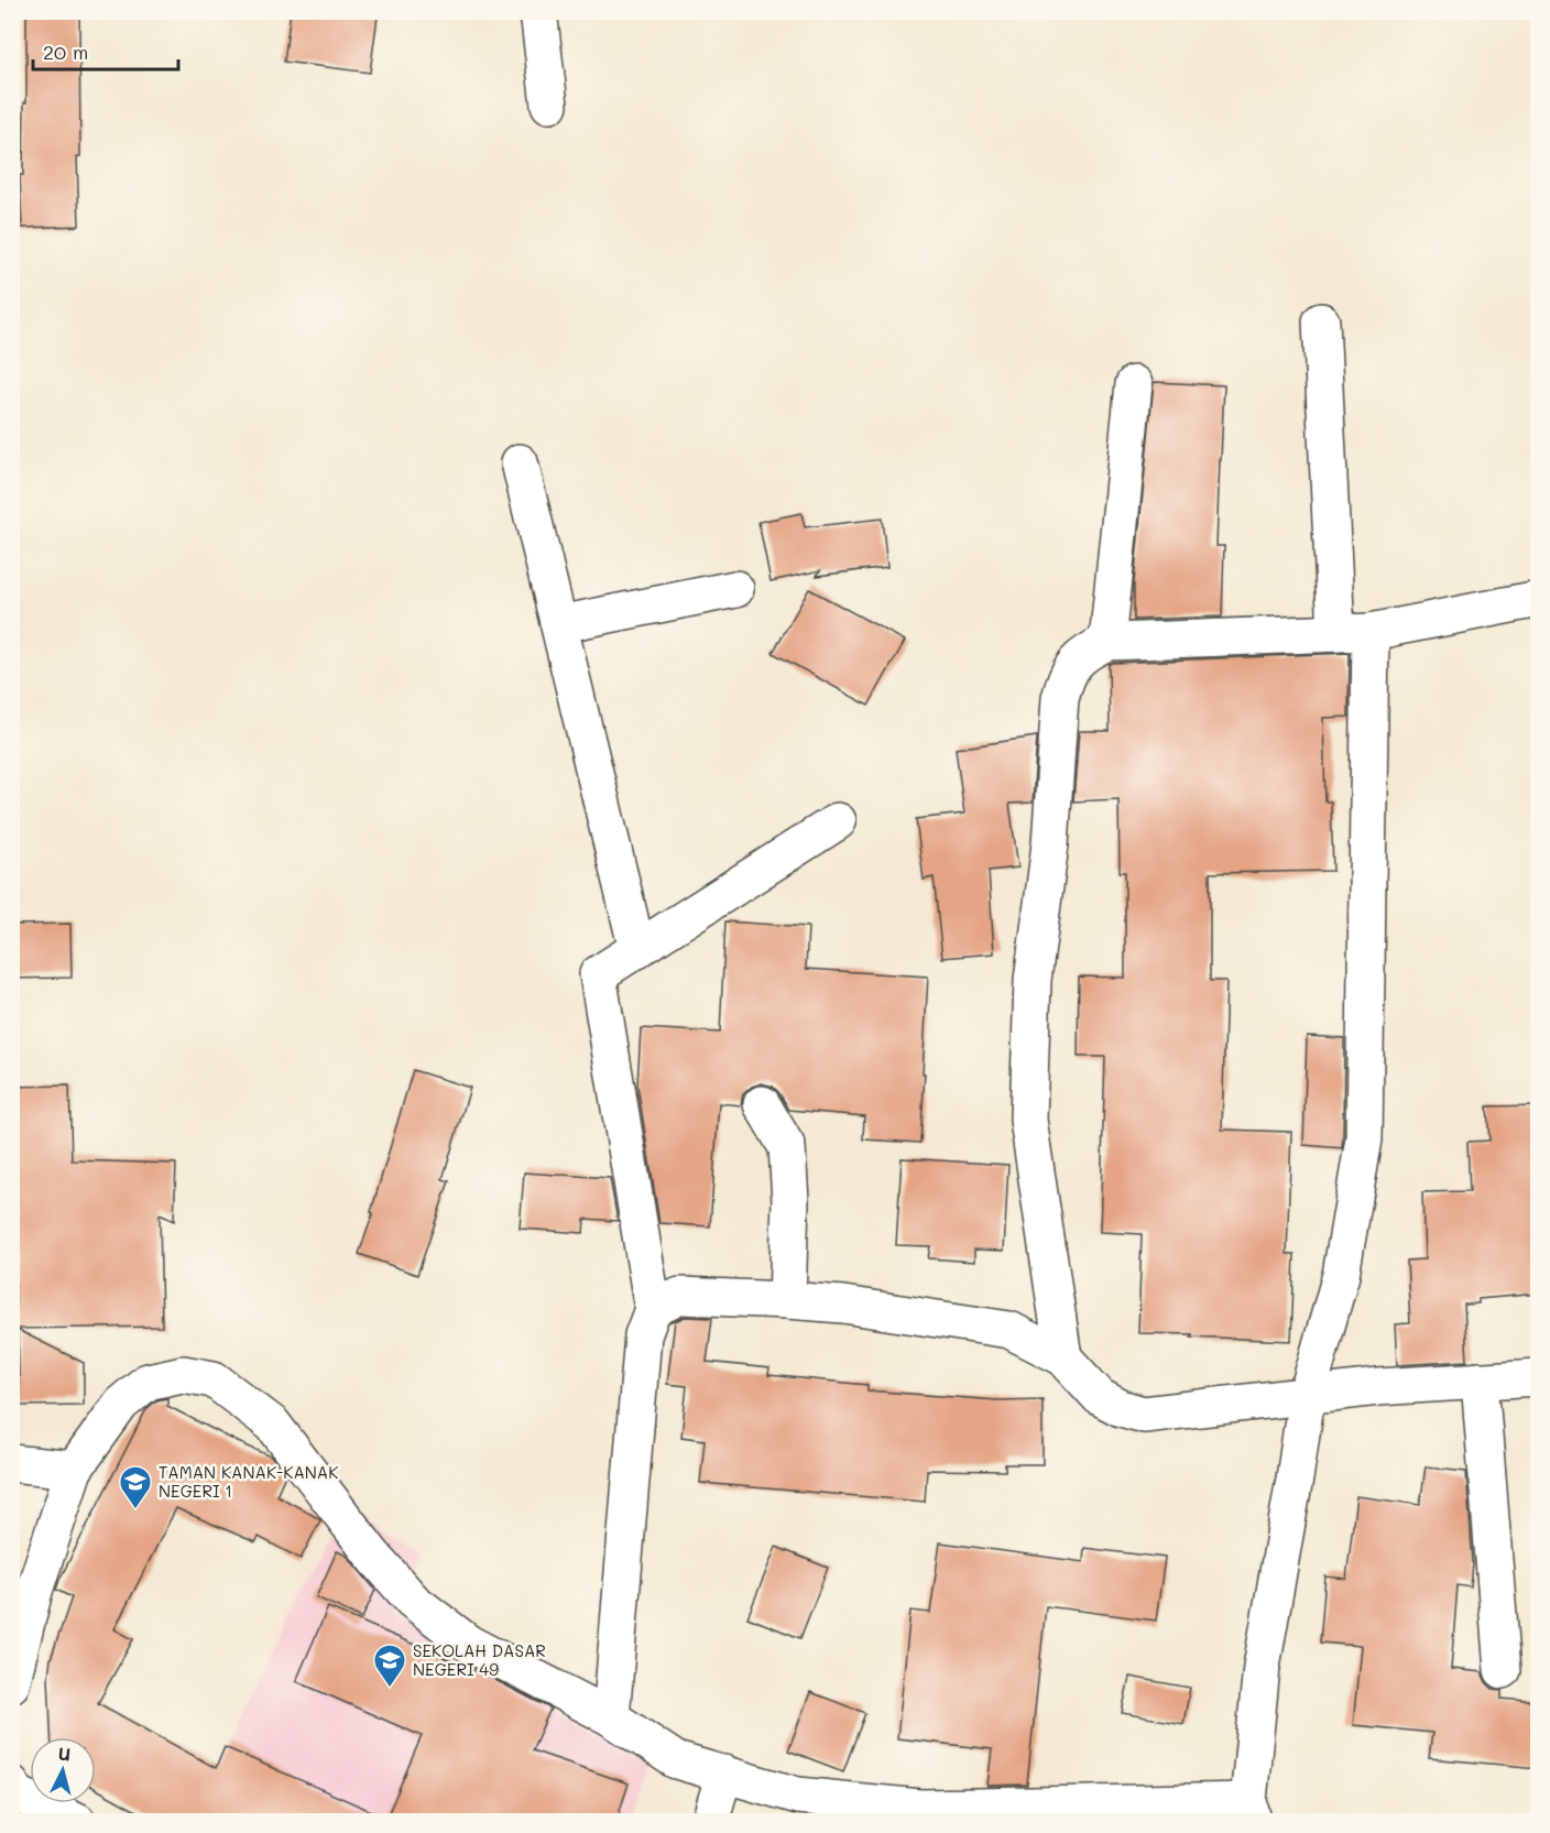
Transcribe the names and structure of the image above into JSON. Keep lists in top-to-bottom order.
{
  "places": {
    "school or university": ["TAMAN KANAK-KANAK NEGERI 1", "SEKOLAH DASAR NEGERI 49"]
  },
  "scale_bar": "20 m",
  "north": "top"
}
